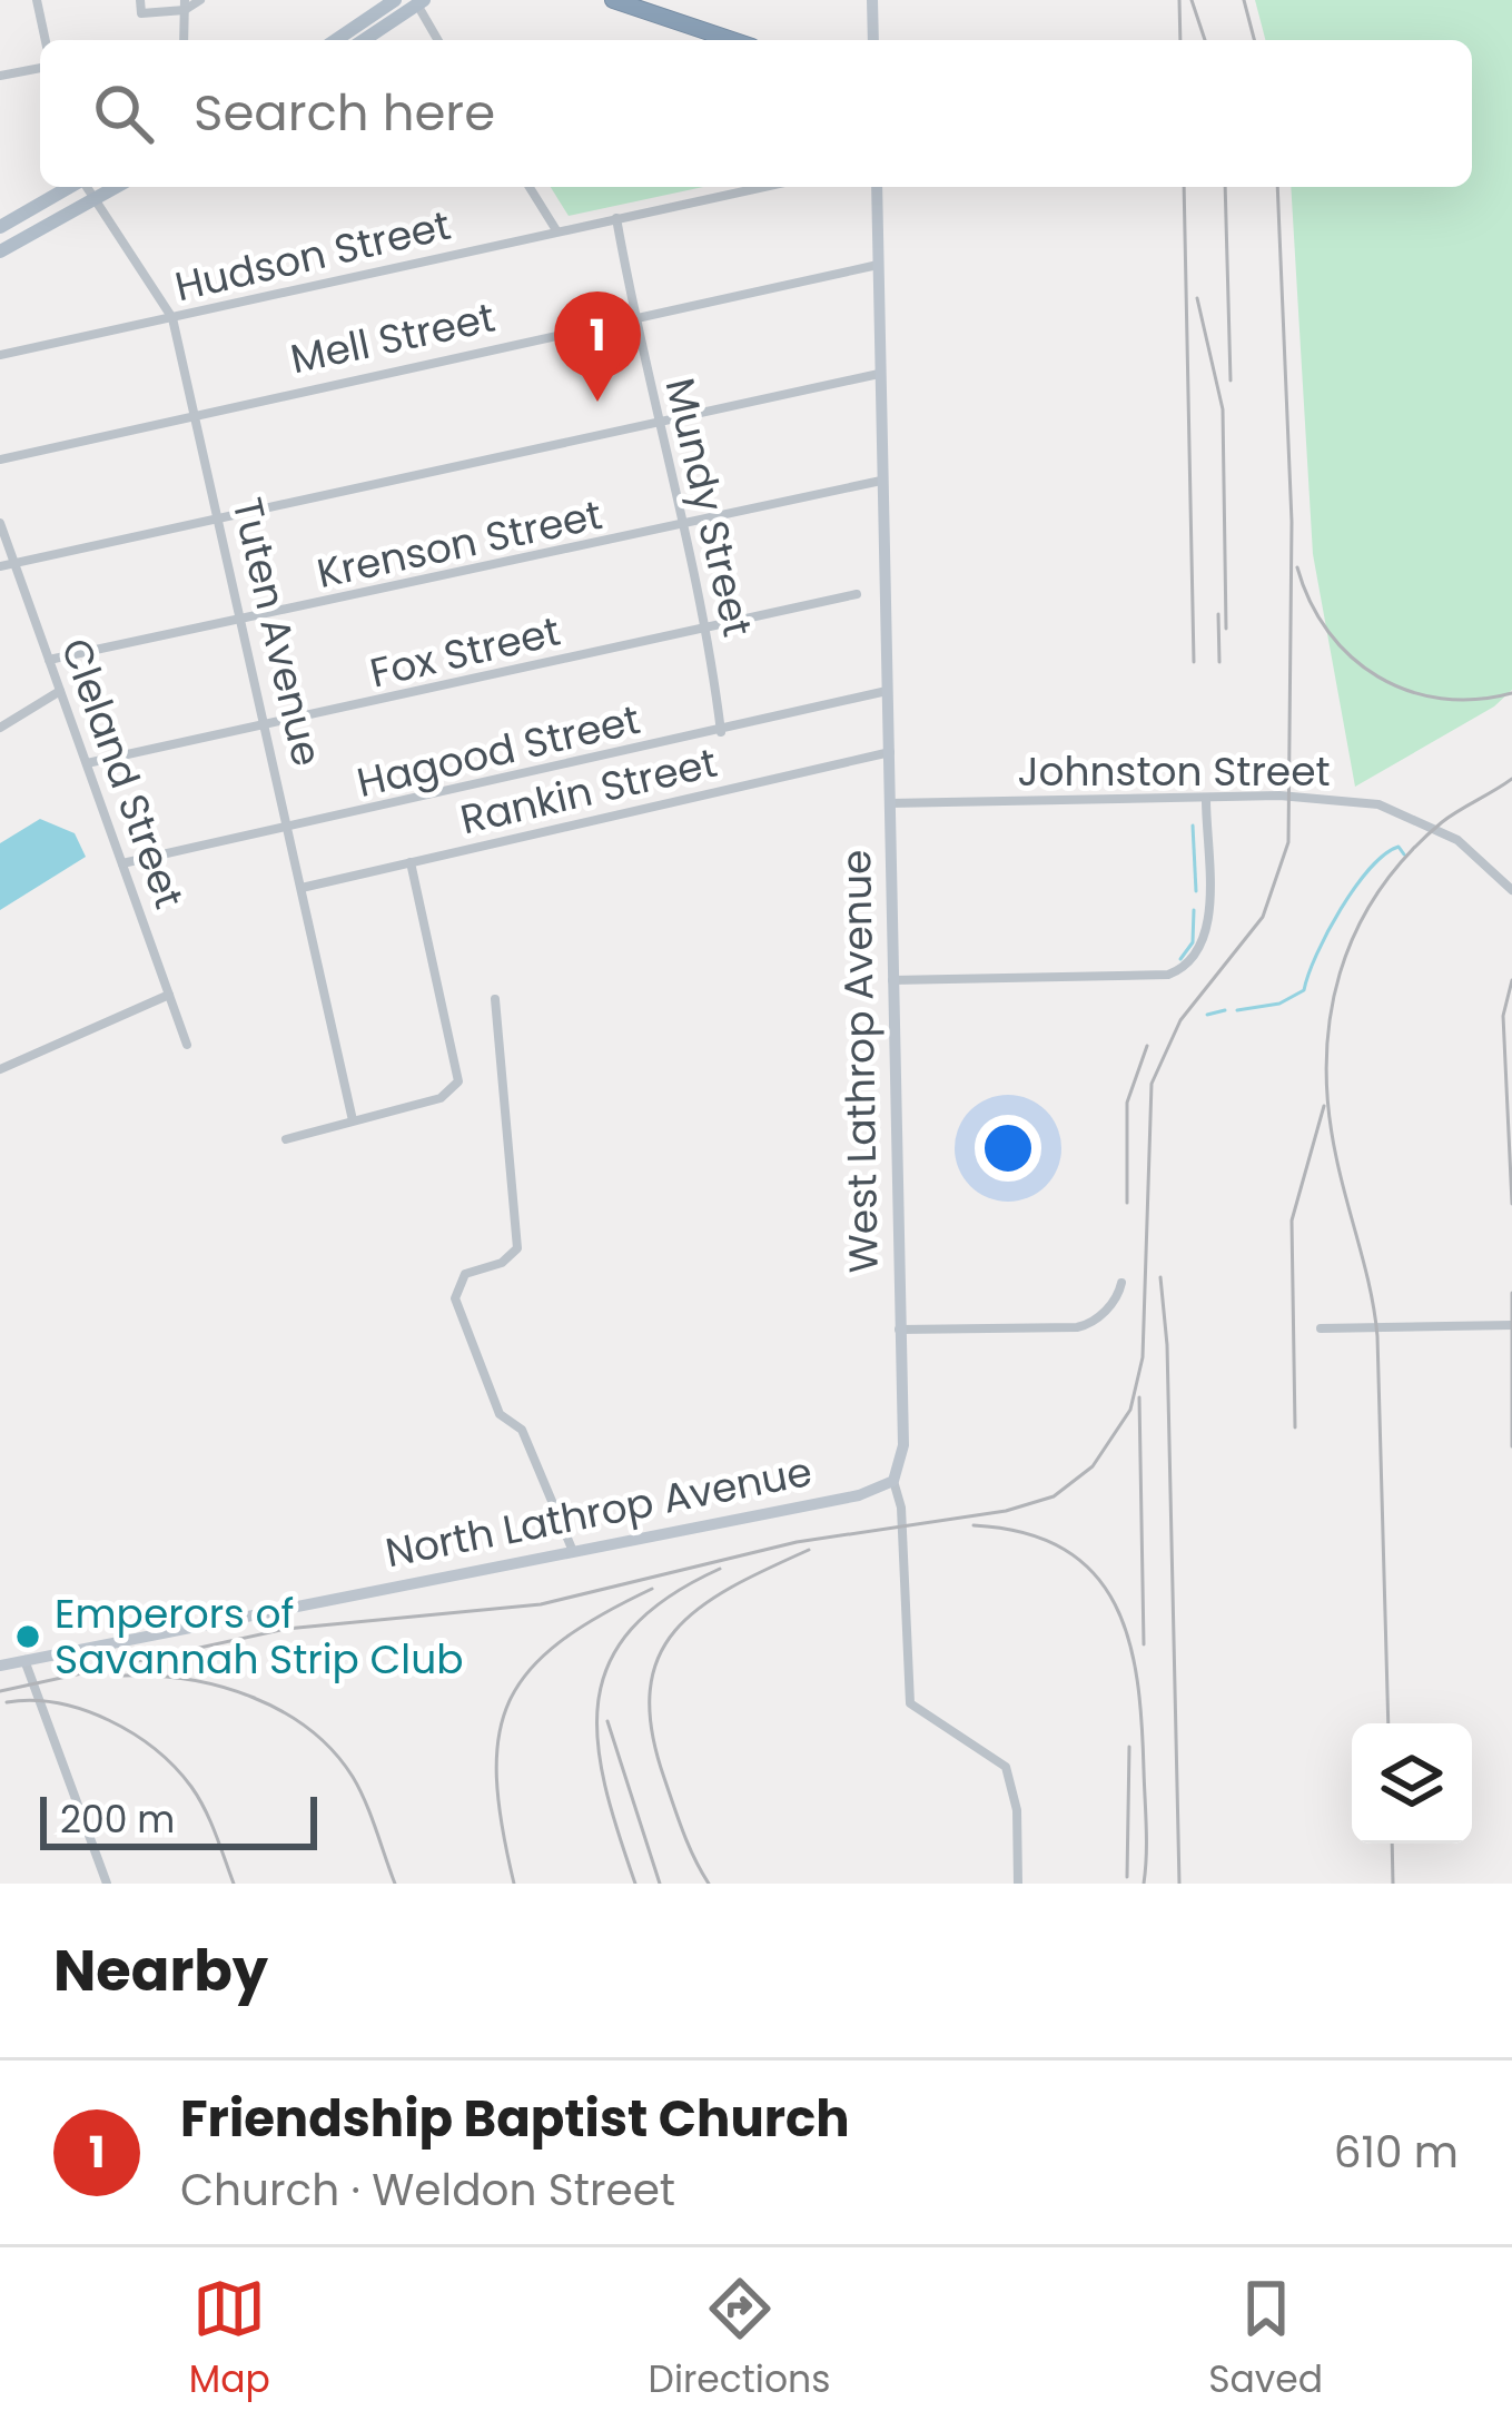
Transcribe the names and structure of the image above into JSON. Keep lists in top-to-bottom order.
{
  "streets": {
    "street": [
      "Hudson Street",
      "Mell Street",
      "Mundy Street",
      "Krenson Street",
      "Tuten Avenue",
      "Fox Street",
      "Hagood Street",
      "Johnston Street",
      "Cleland Street",
      "Rankin Street",
      "West Lathrop Avenue",
      "North Lathrop Avenue"
    ]
  },
  "crossings": [
    ["Hudson Street", "Mundy Street"],
    ["Hudson Street", "Tuten Avenue"],
    ["Mell Street", "Mundy Street"],
    ["Mell Street", "Tuten Avenue"],
    ["Mell Street", "West Lathrop Avenue"],
    ["Mundy Street", "Krenson Street"],
    ["Mundy Street", "Fox Street"],
    ["Mundy Street", "Hagood Street"],
    ["Krenson Street", "Tuten Avenue"],
    ["Krenson Street", "Cleland Street"],
    ["Krenson Street", "West Lathrop Avenue"],
    ["Tuten Avenue", "Fox Street"],
    ["Tuten Avenue", "Hagood Street"],
    ["Tuten Avenue", "Rankin Street"],
    ["Fox Street", "Cleland Street"],
    ["Hagood Street", "Cleland Street"],
    ["Hagood Street", "West Lathrop Avenue"],
    ["Johnston Street", "West Lathrop Avenue"],
    ["Rankin Street", "West Lathrop Avenue"],
    ["West Lathrop Avenue", "North Lathrop Avenue"]
  ],
  "places": ["Emperors of Savannah Strip Club"],
  "scale_bar": "200 m",
  "page": {
    "search": "Search here",
    "pins": "1",
    "scale": "200 m",
    "heading": "Nearby",
    "list": [
      {
        "mark": "1",
        "name": "Friendship Baptist Church",
        "note": "Church · Weldon Street",
        "value": "610 m"
      }
    ],
    "nav": ["Map", "Directions", "Saved"]
  }
}
